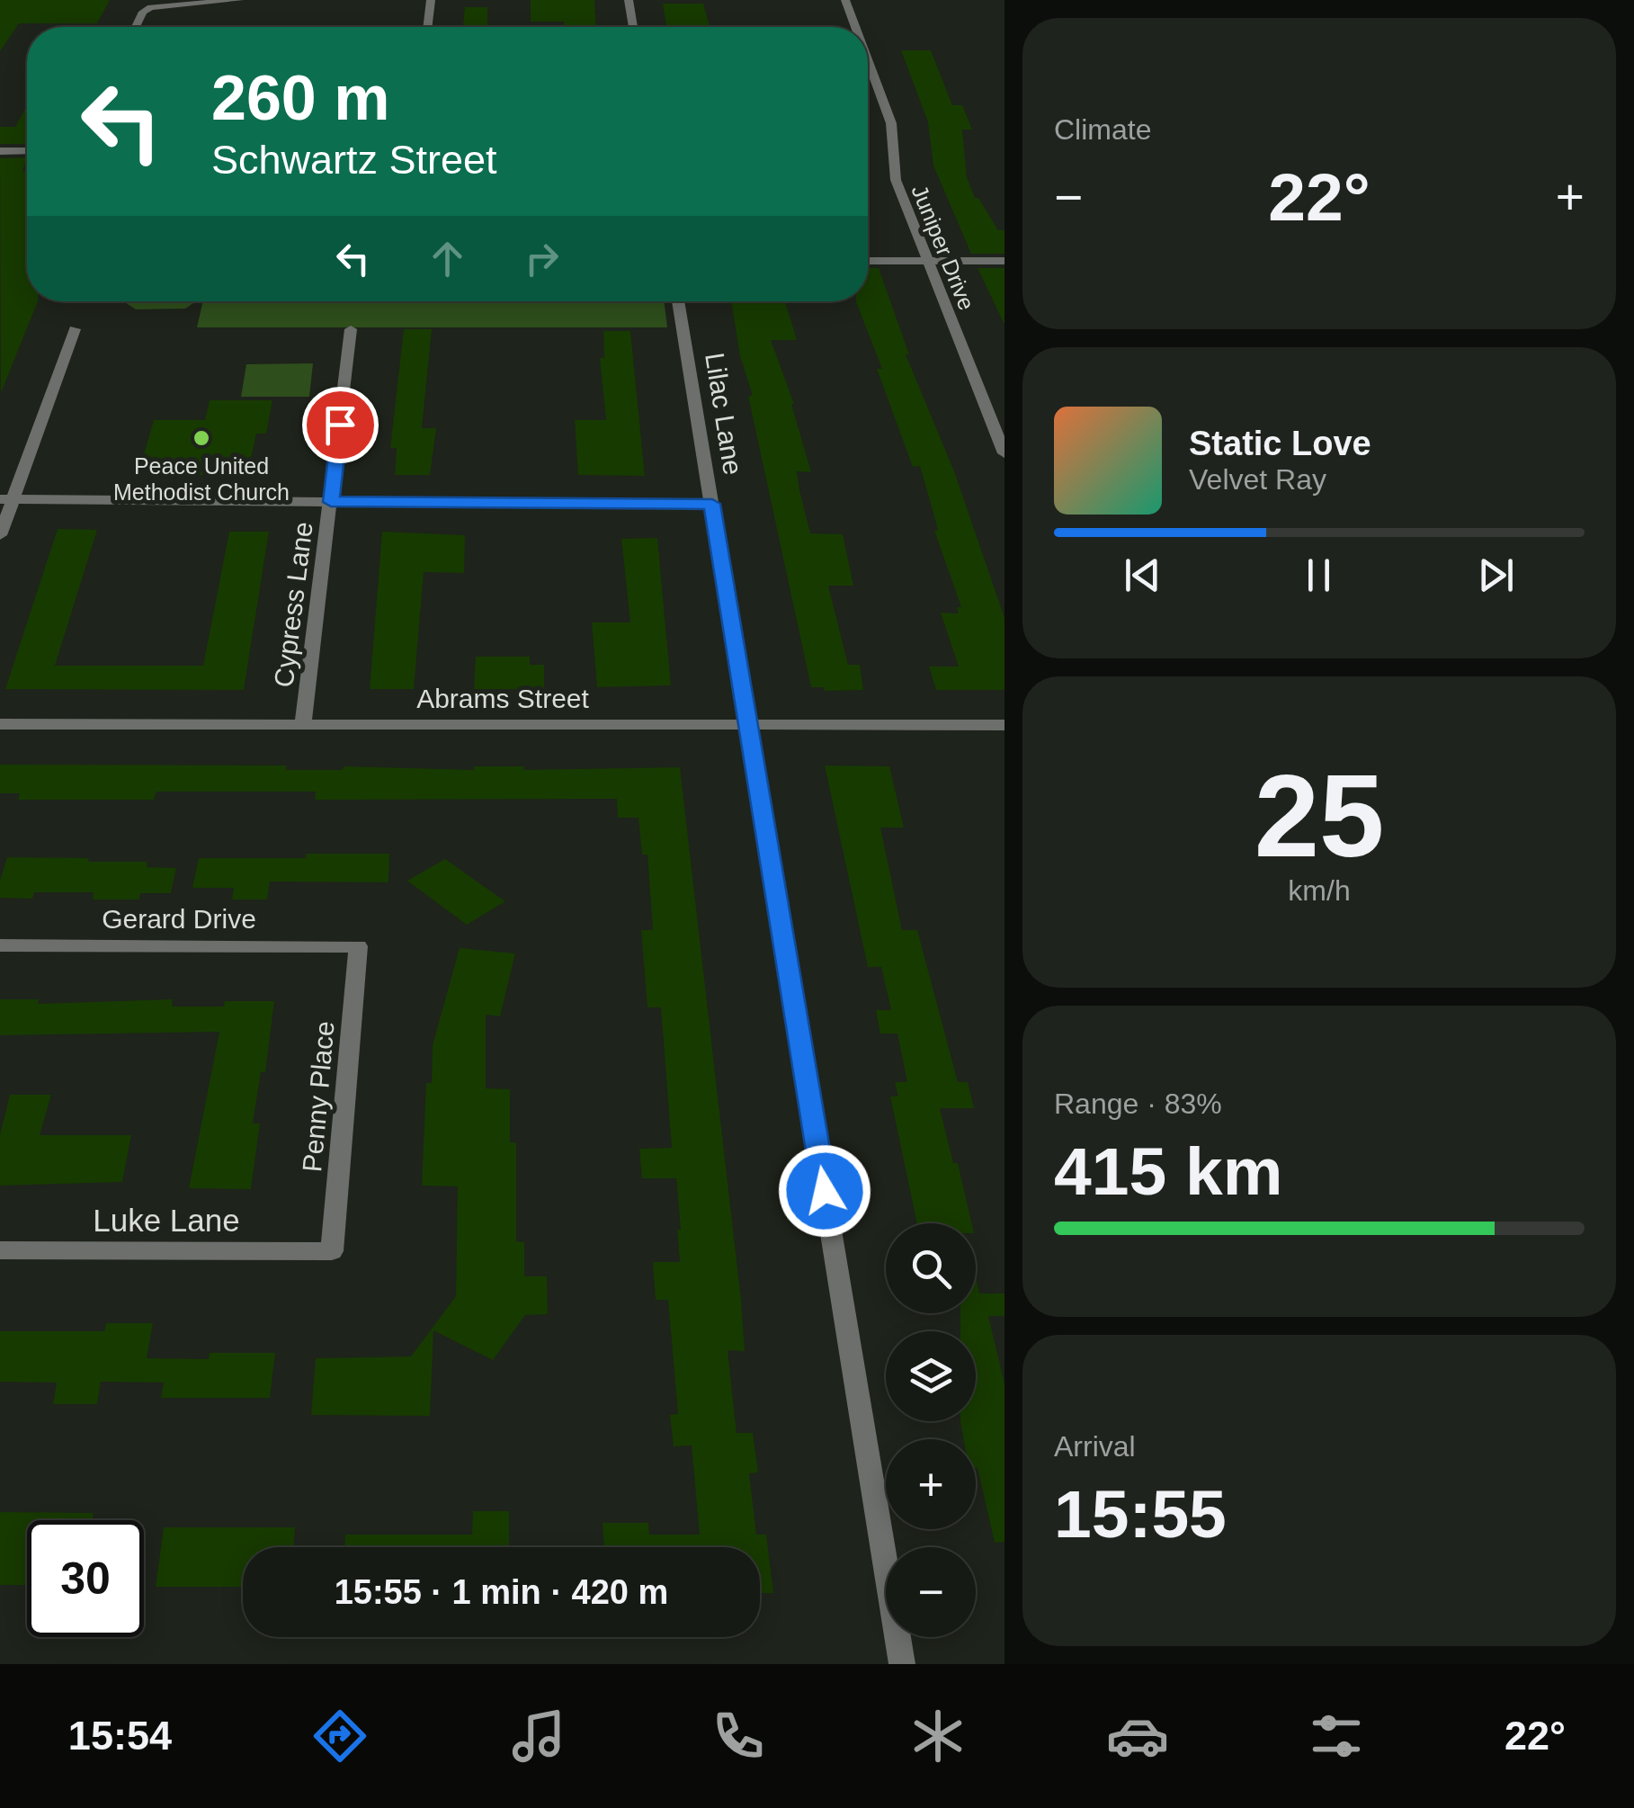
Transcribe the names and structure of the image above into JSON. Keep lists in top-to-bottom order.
{
  "streets": {
    "street": [
      "Juniper Drive",
      "Lilac Lane",
      "Cypress Lane",
      "Abrams Street",
      "Gerard Drive",
      "Penny Place",
      "Luke Lane"
    ]
  },
  "crossings": [
    ["Lilac Lane", "Abrams Street"],
    ["Cypress Lane", "Abrams Street"],
    ["Gerard Drive", "Penny Place"],
    ["Penny Place", "Luke Lane"]
  ],
  "places": ["Peace United Methodist Church"],
  "page": {
    "tile": [
      "Climate",
      ["25", "km/h"],
      ["Range · 83%", "415 km"],
      ["Arrival", "15:55"]
    ],
    "turn": ["260 m", "Schwartz Street"],
    "heat": ["−", "22°", "+"],
    "song": ["Static Love", "Velvet Ray"],
    "map_buttons": ["+", "−"],
    "limit": "30",
    "trip": "15:55 · 1 min · 420 m",
    "tabs": ["15:54", "22°"]
  }
}
